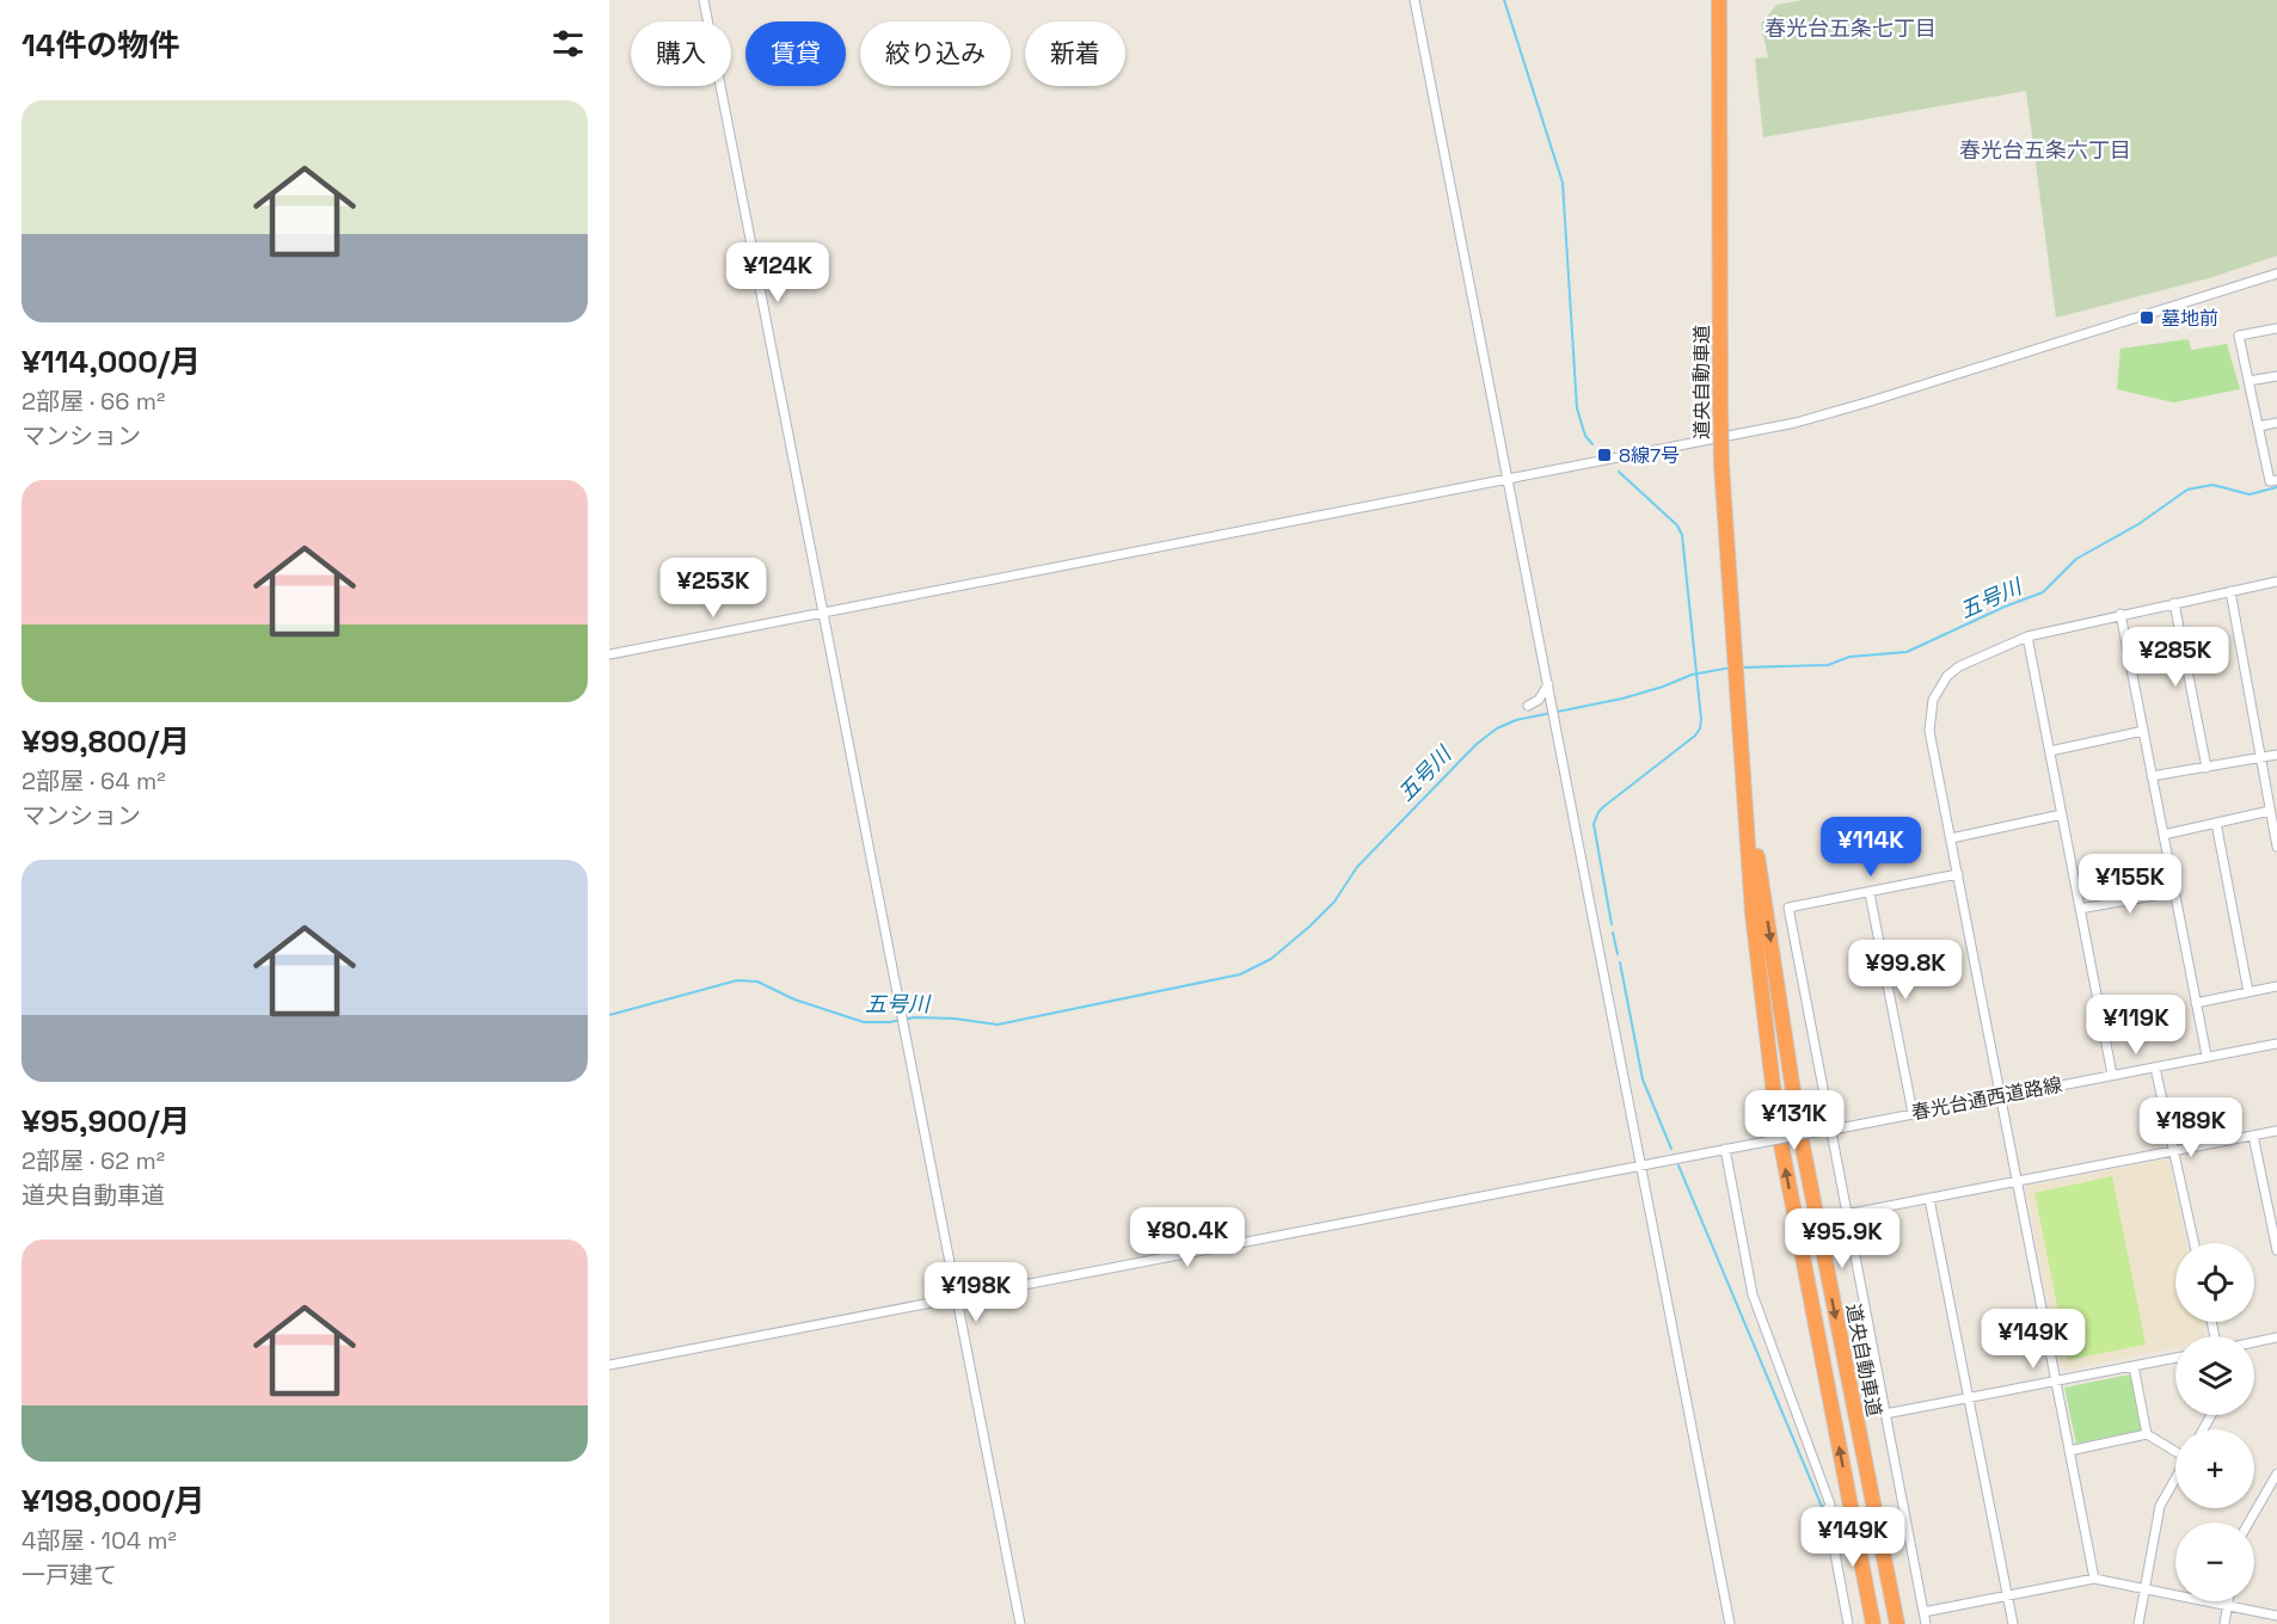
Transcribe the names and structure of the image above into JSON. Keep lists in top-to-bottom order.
{
  "streets": {
    "highway": ["道央自動車道"],
    "street": ["春光台通西道路線"]
  },
  "districts": ["春光台五条七丁目", "春光台五条六丁目"],
  "water": ["五号川"],
  "places": {
    "transit": ["墓地前", "8線7号"]
  },
  "page": {
    "heading": "14件の物件",
    "chip": [
      "購入",
      "賃貸",
      "絞り込み",
      "新着"
    ],
    "list": [
      {
        "name": "¥114,000/月",
        "note": "2部屋 · 66 m² · マンション"
      },
      {
        "name": "¥99,800/月",
        "note": "2部屋 · 64 m² · マンション"
      },
      {
        "name": "¥95,900/月",
        "note": "2部屋 · 62 m² · 道央自動車道"
      },
      {
        "name": "¥198,000/月",
        "note": "4部屋 · 104 m² · 一戸建て"
      }
    ],
    "price": [
      "¥124K",
      "¥253K",
      "¥285K",
      "¥114K",
      "¥155K",
      "¥99.8K",
      "¥119K",
      "¥131K",
      "¥189K",
      "¥80.4K",
      "¥95.9K",
      "¥198K",
      "¥149K",
      "¥149K"
    ],
    "map_buttons": ["+", "−"]
  }
}
